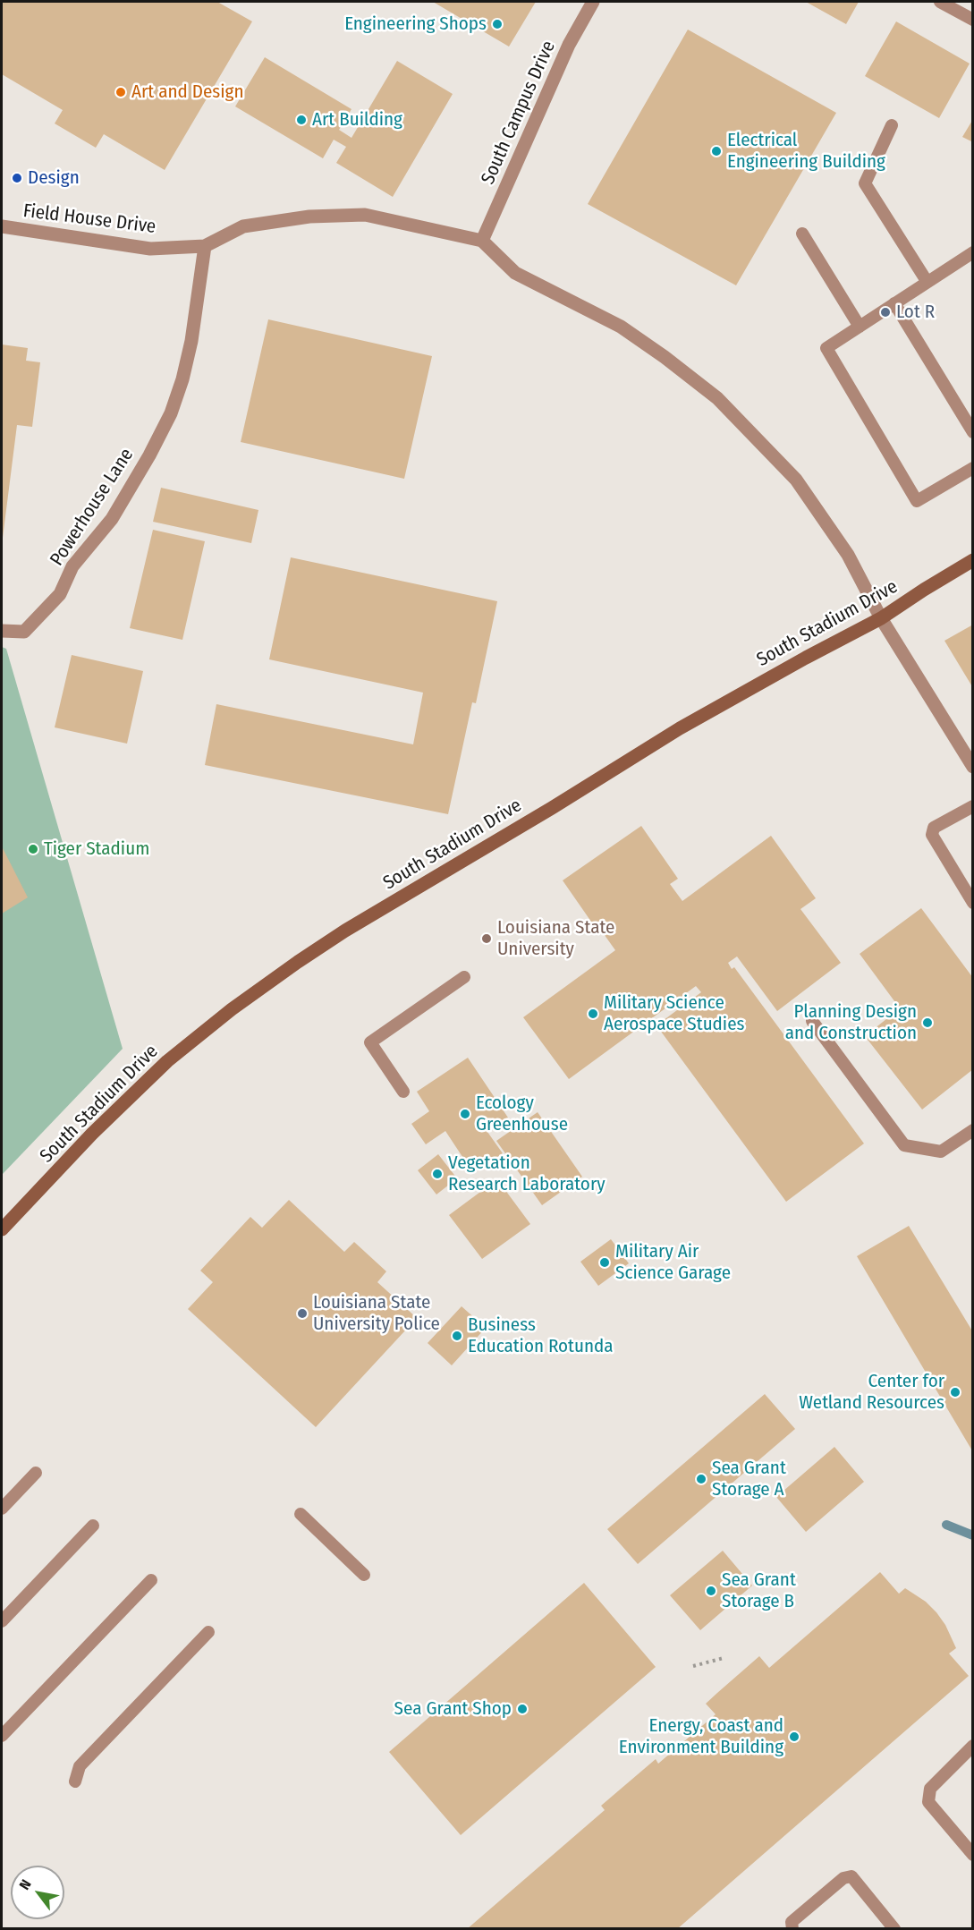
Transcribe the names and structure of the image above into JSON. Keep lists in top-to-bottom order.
{
  "streets": {
    "street": [
      "South Campus Drive",
      "Field House Drive",
      "Powerhouse Lane",
      "South Stadium Drive"
    ]
  },
  "crossings": [
    ["Field House Drive", "Powerhouse Lane"]
  ],
  "places": [
    "Engineering Shops",
    "Art and Design",
    "Art Building",
    "Electrical Engineering Building",
    "Design",
    "Lot R",
    "Tiger Stadium",
    "Louisiana State University",
    "Military Science Aerospace Studies",
    "Planning Design and Construction",
    "Ecology Greenhouse",
    "Vegetation Research Laboratory",
    "Military Air Science Garage",
    "Louisiana State University Police",
    "Business Education Rotunda",
    "Center for Wetland Resources",
    "Sea Grant Storage A",
    "Sea Grant Storage B",
    "Sea Grant Shop",
    "Energy, Coast and Environment Building"
  ],
  "north": "top left"
}
